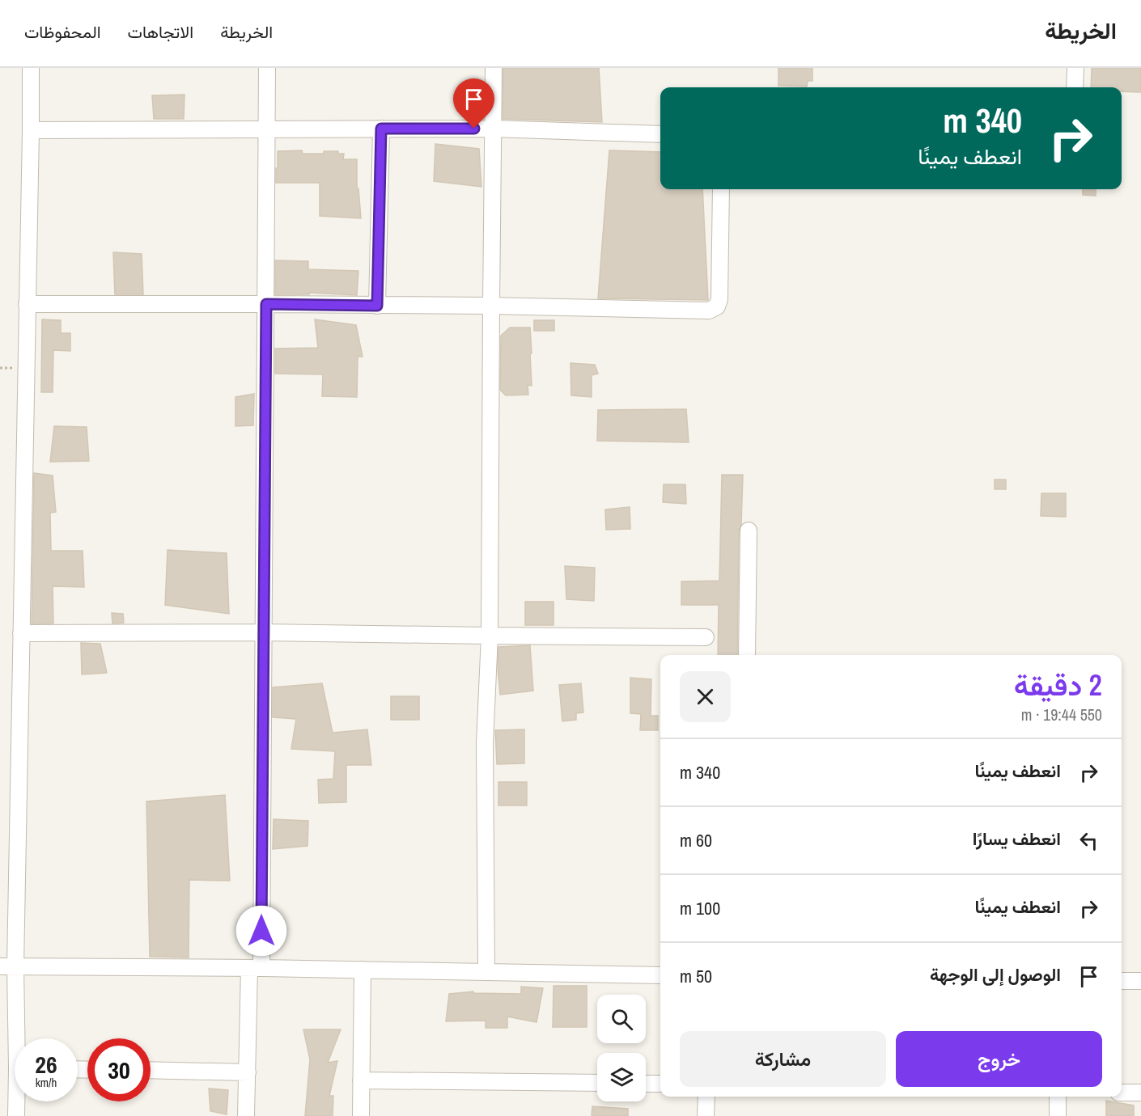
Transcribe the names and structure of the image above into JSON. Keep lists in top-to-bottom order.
{
  "page": {
    "header": "الخريطة",
    "nav": ["الخريطة", "الاتجاهات", "المحفوظات"],
    "turn": ["340 m", "انعطف يمينًا"],
    "heading": ["2 دقيقة", "550 m · 19:44"],
    "list": [
      {
        "name": "انعطف يمينًا",
        "value": "340 m"
      },
      {
        "name": "انعطف يسارًا",
        "value": "60 m"
      },
      {
        "name": "انعطف يمينًا",
        "value": "100 m"
      },
      {
        "name": "الوصول إلى الوجهة",
        "value": "50 m"
      }
    ],
    "buttons": ["خروج", "مشاركة"],
    "speed": "26 km/h",
    "limit": "30"
  }
}
